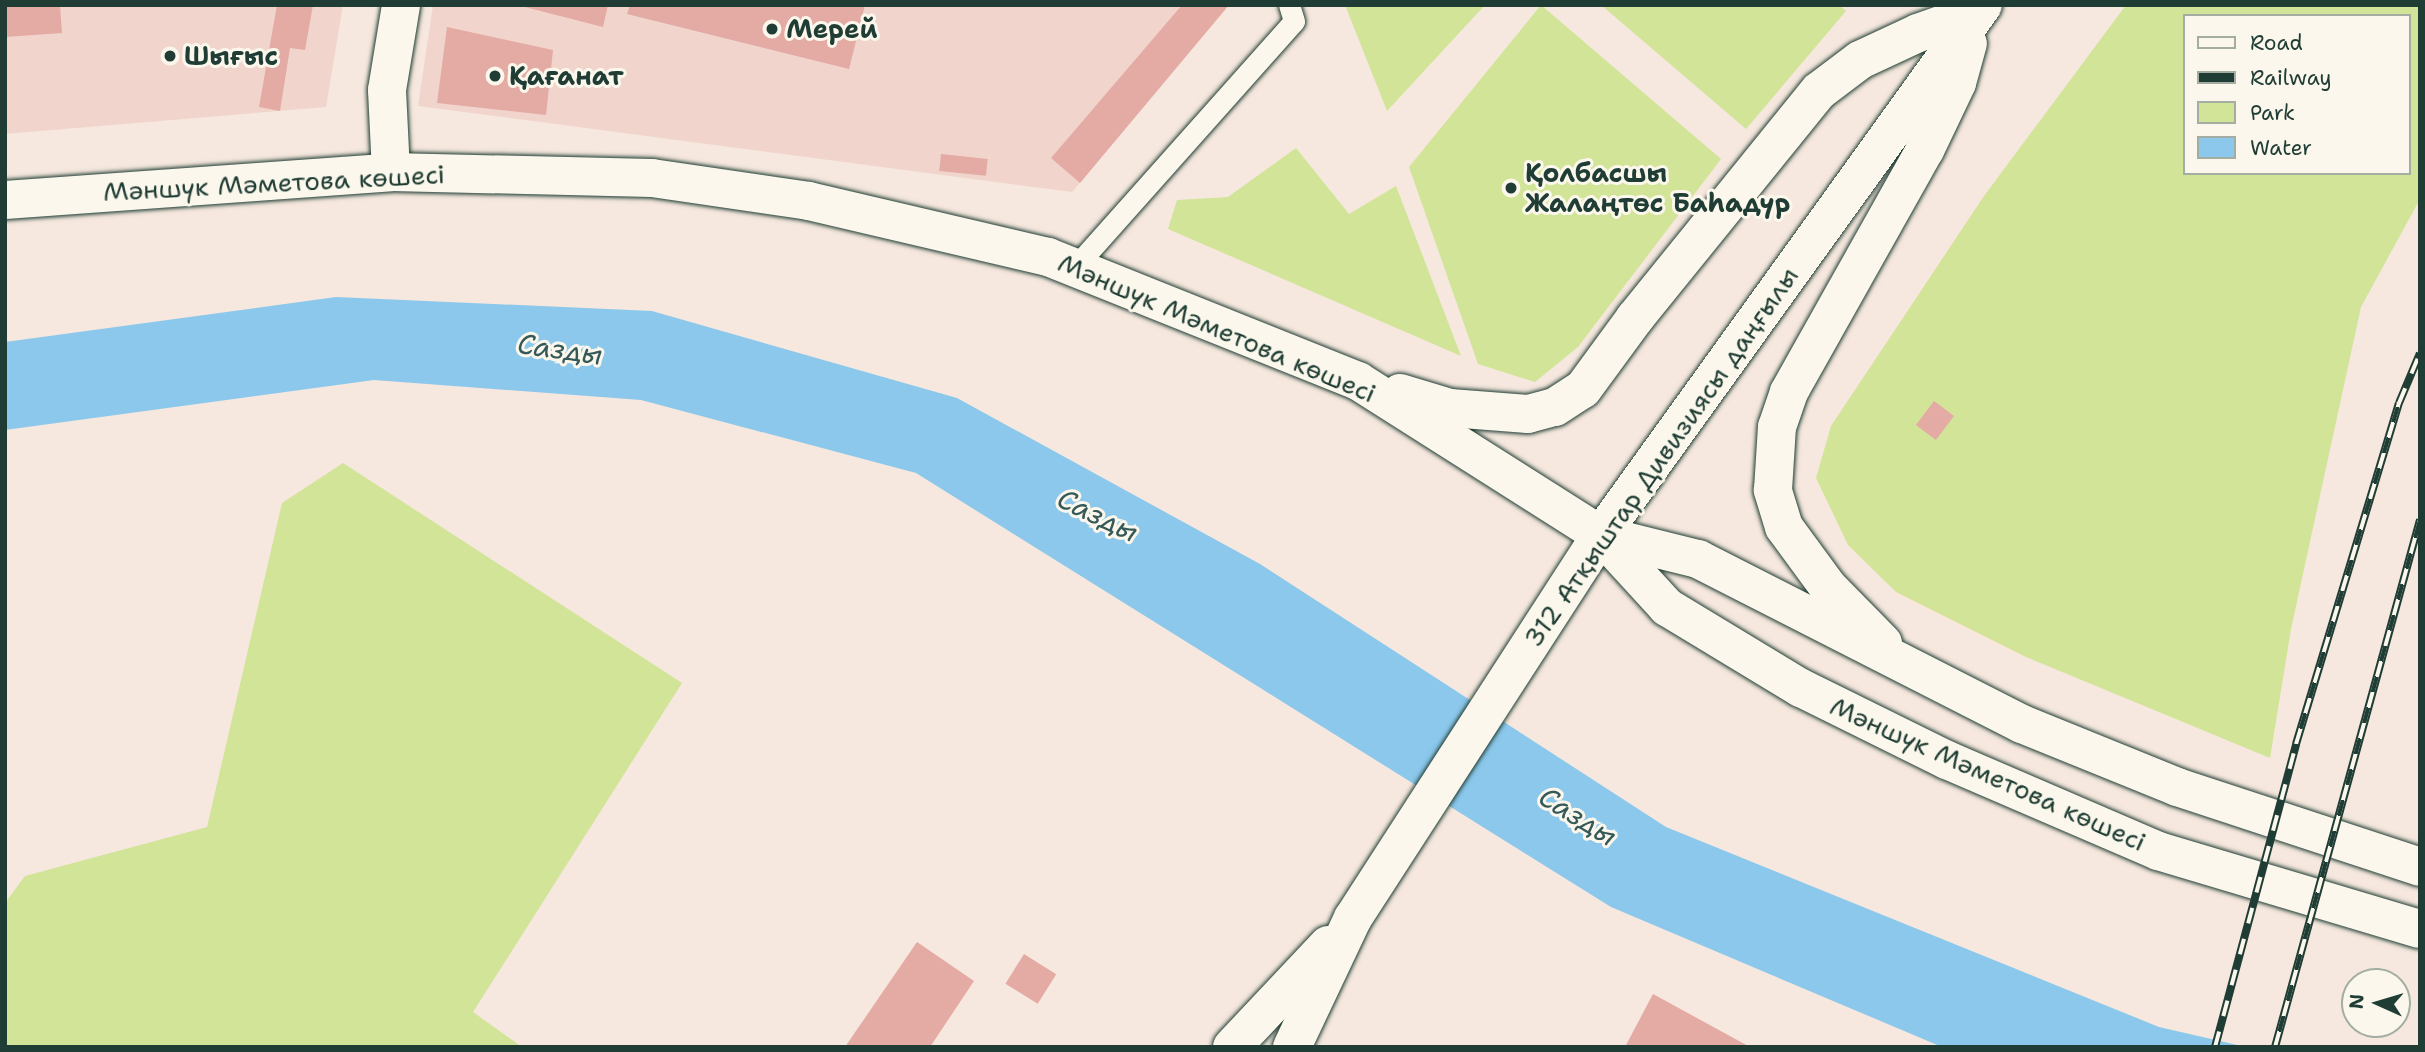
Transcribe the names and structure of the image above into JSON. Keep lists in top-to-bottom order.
{
  "streets": {
    "main road": ["Мәншүк Мәметова көшесі", "312 Атқыштар Дивизиясы даңғылы"]
  },
  "crossings": [
    ["Мәншүк Мәметова көшесі", "312 Атқыштар Дивизиясы даңғылы"]
  ],
  "water": ["Сазды"],
  "places": [
    "Мерей",
    "Шығыс",
    "Қағанат",
    "Қолбасшы Жалаңтөс Баһадүр"
  ],
  "legend": [
    "Road",
    "Railway",
    "Park",
    "Water"
  ],
  "north": "left"
}
